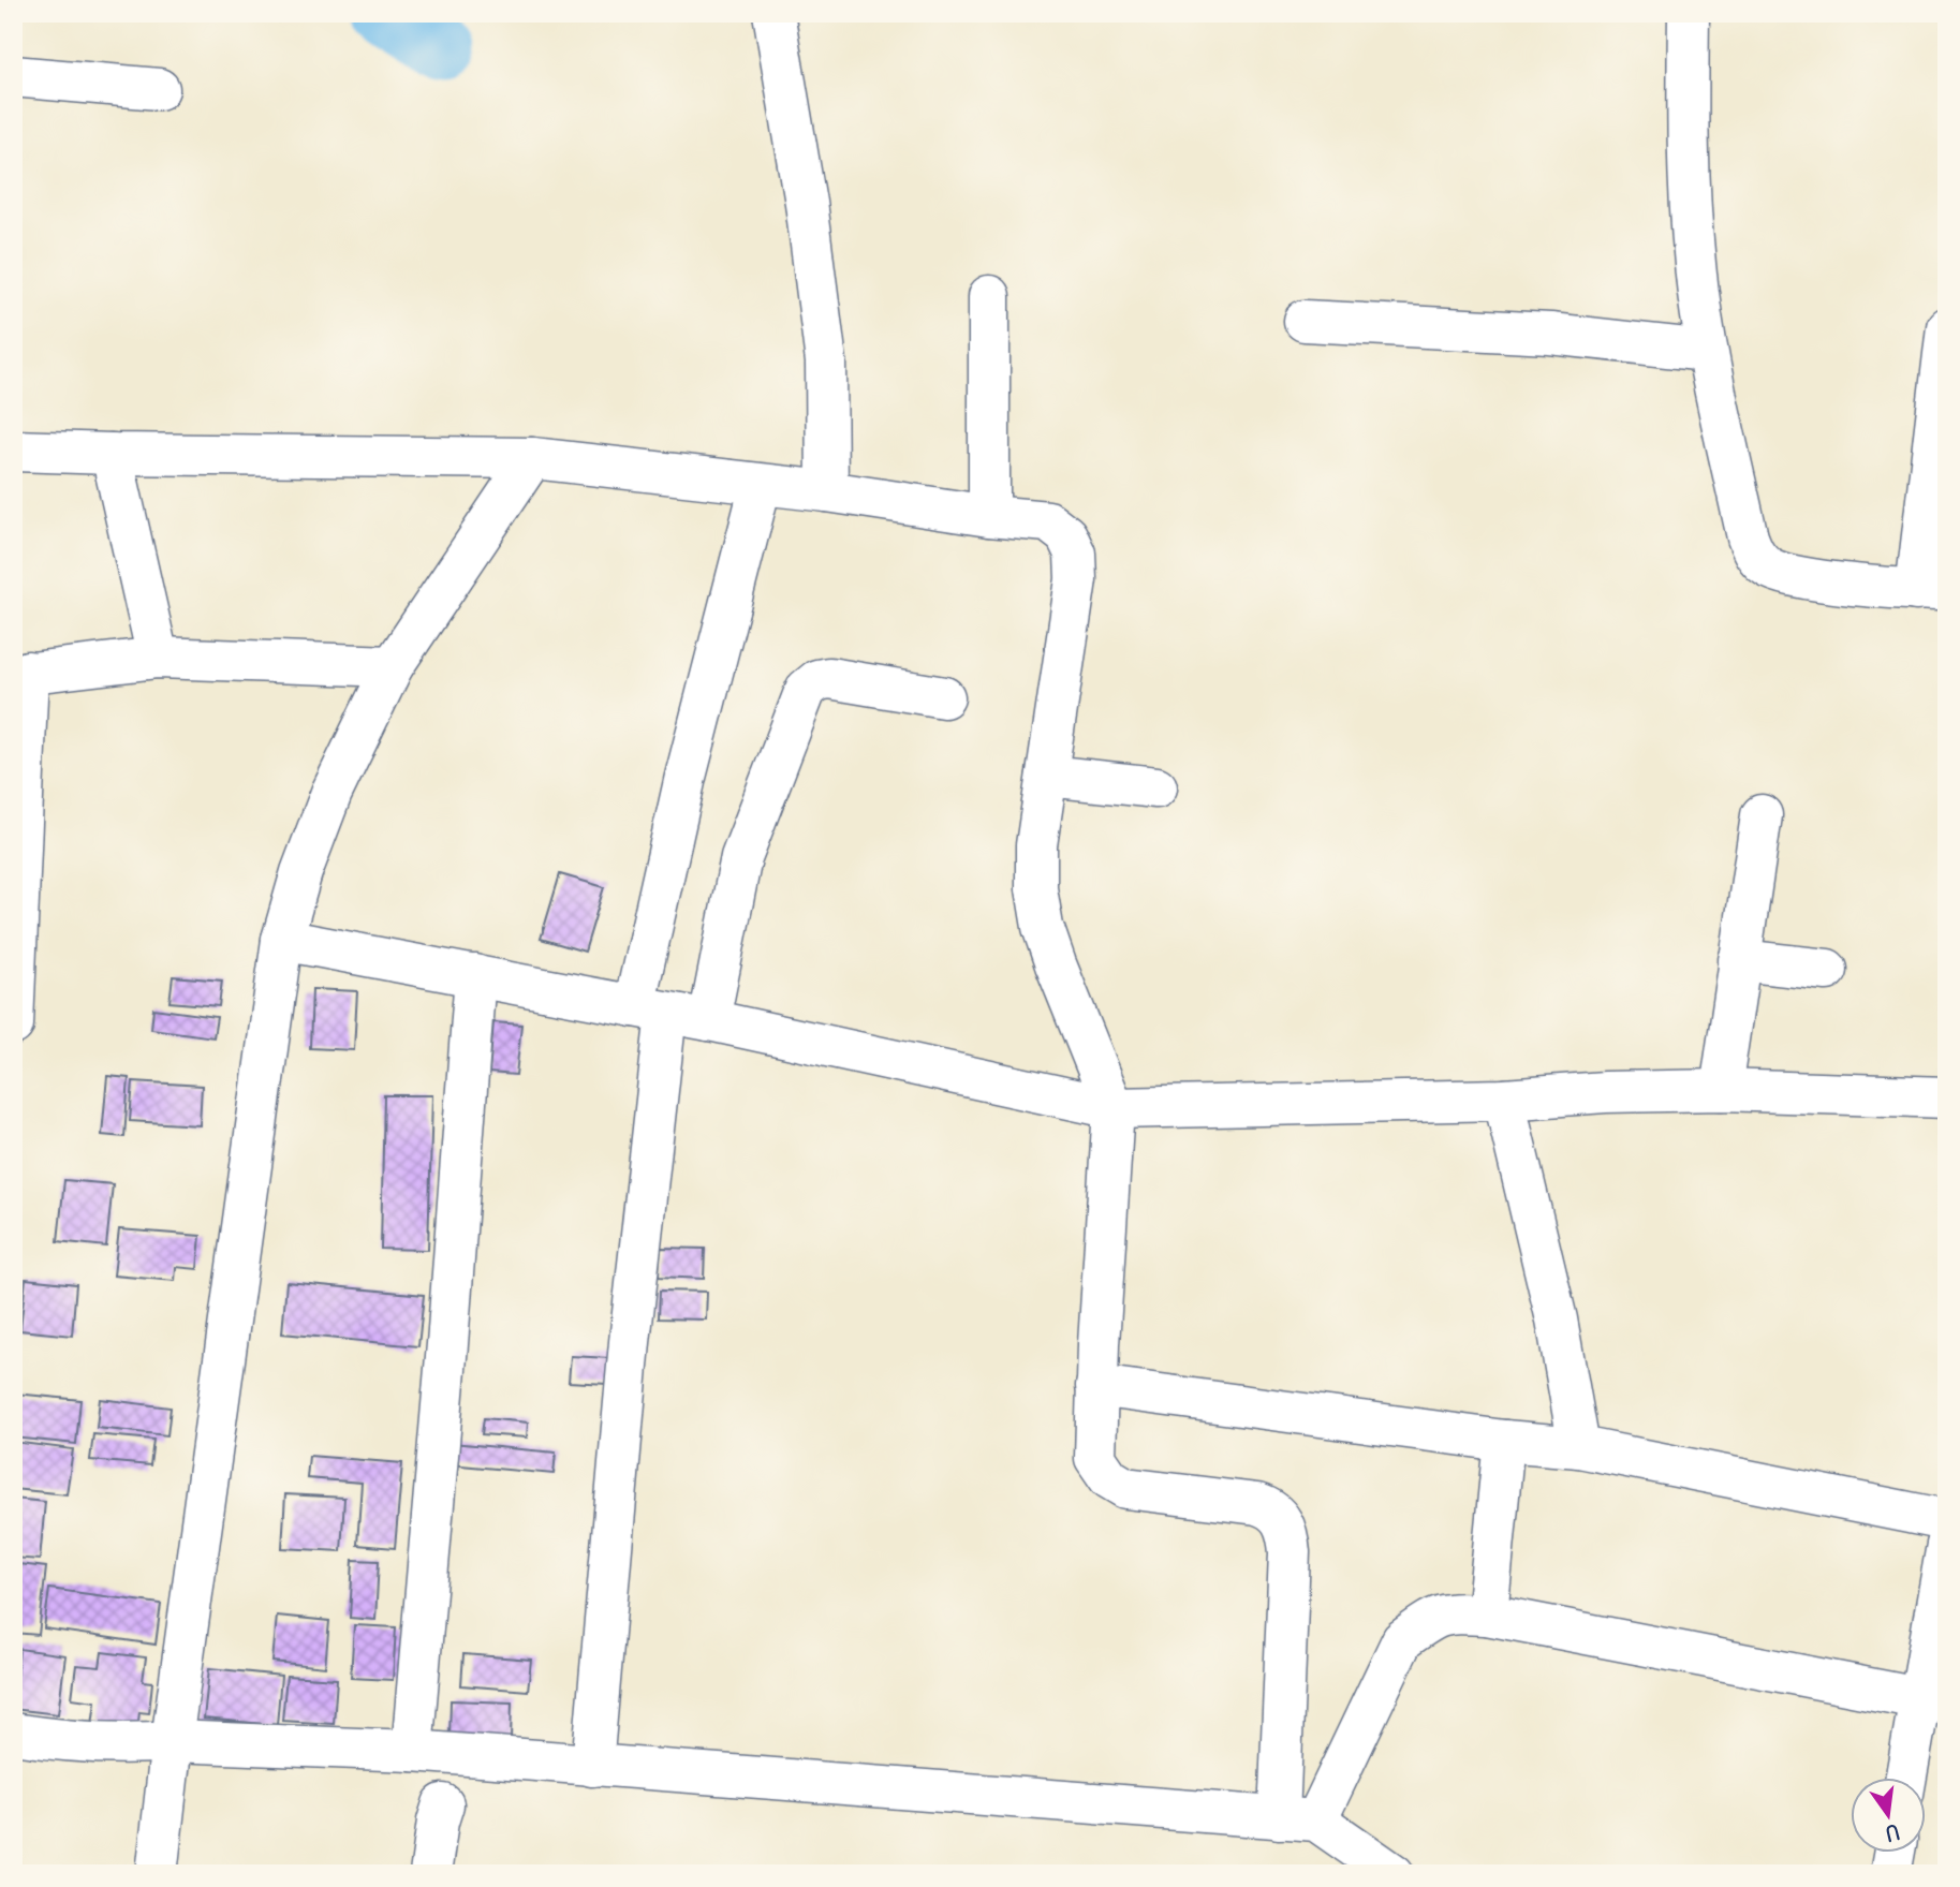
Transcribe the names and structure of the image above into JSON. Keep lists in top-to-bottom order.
{
  "north": "bottom"
}
